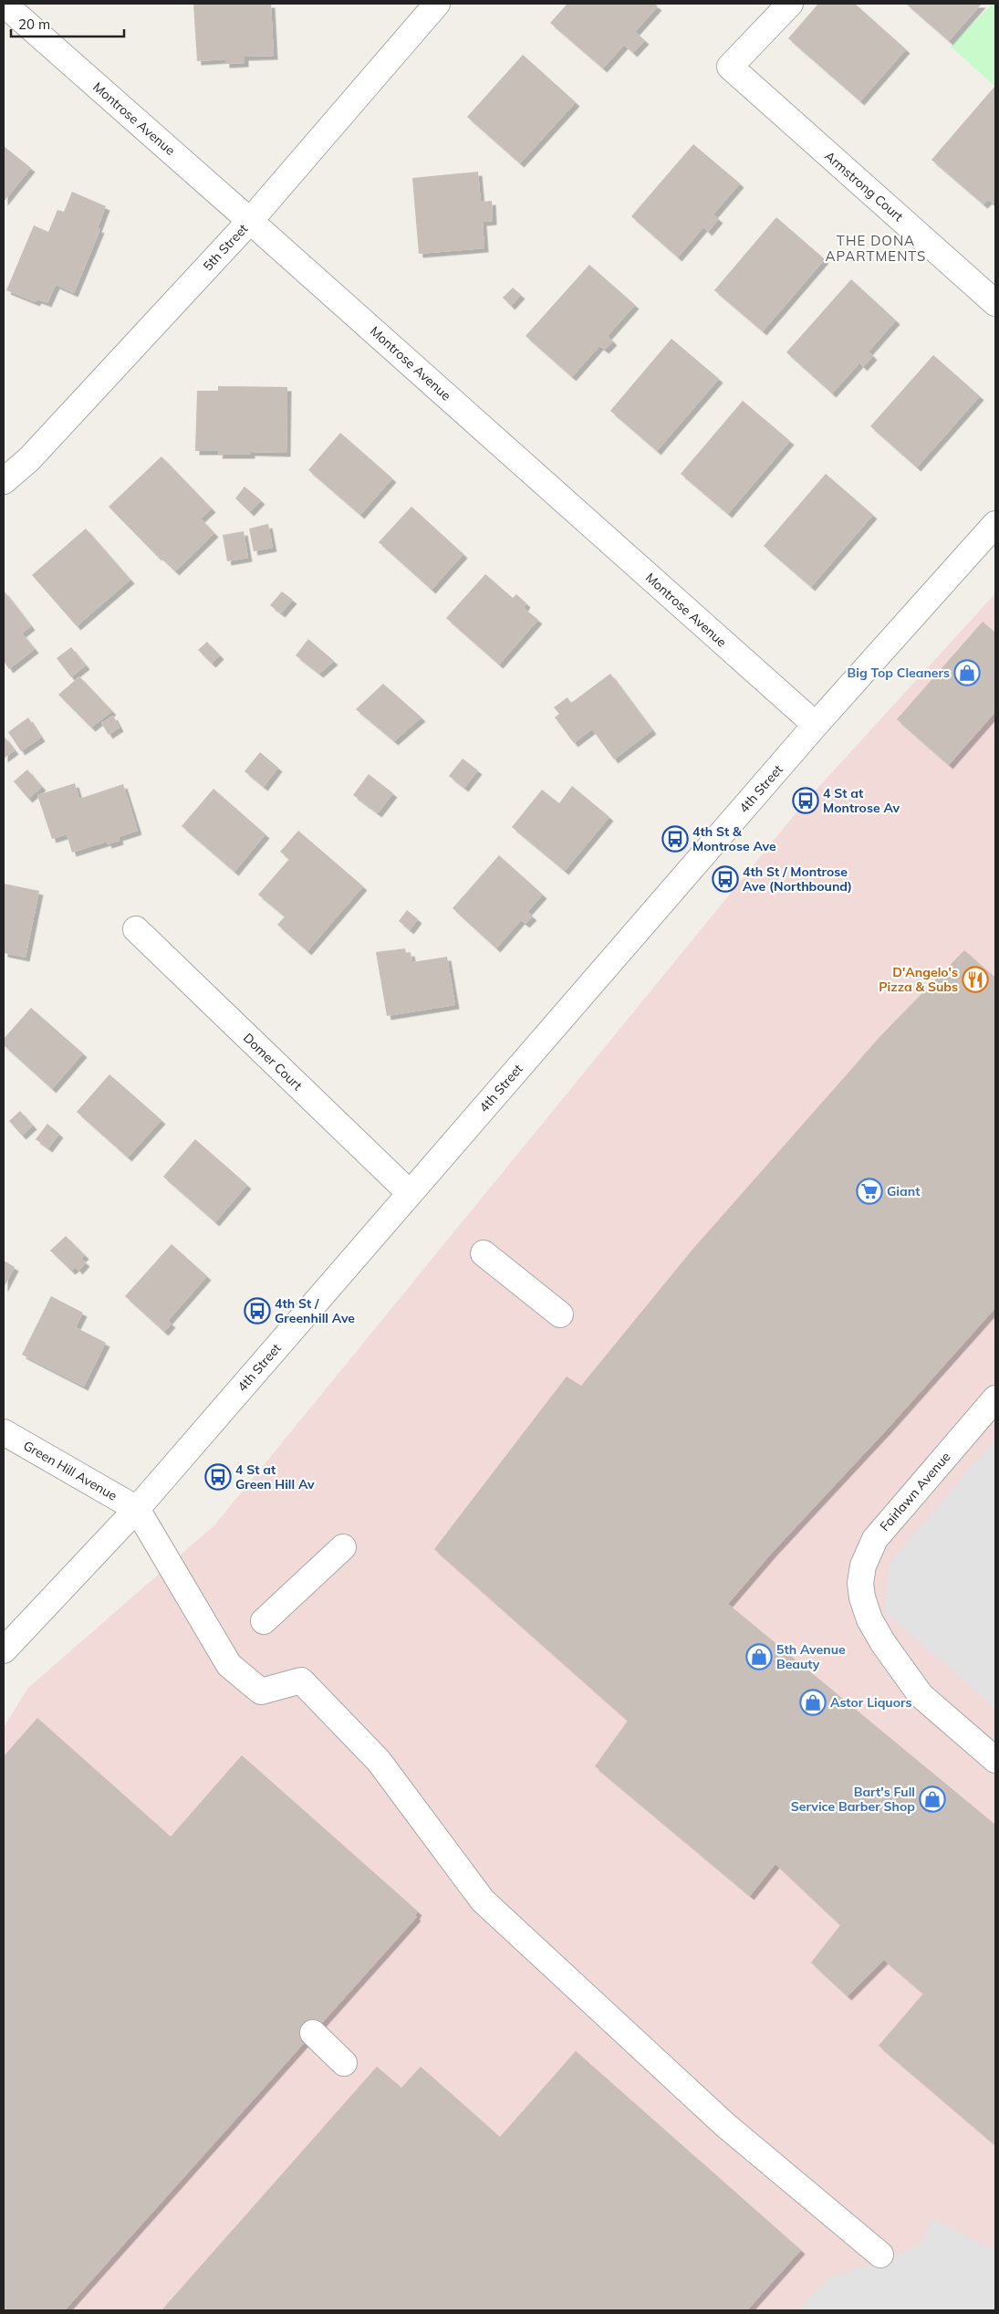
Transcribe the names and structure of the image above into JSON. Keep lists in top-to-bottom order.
{
  "streets": {
    "street": [
      "Montrose Avenue",
      "Armstrong Court",
      "5th Street",
      "4th Street",
      "Domer Court",
      "Green Hill Avenue",
      "Fairlawn Avenue"
    ]
  },
  "crossings": [
    ["Montrose Avenue", "5th Street"],
    ["Montrose Avenue", "4th Street"],
    ["4th Street", "Domer Court"],
    ["4th Street", "Green Hill Avenue"]
  ],
  "districts": ["THE DONA APARTMENTS"],
  "places": {
    "shop": [
      "Big Top Cleaners",
      "5th Avenue Beauty",
      "Astor Liquors",
      "Bart's Full Service Barber Shop"
    ],
    "bus stop": [
      "4 St at Montrose Av",
      "4th St & Montrose Ave",
      "4th St / Montrose Ave (Northbound)",
      "4th St / Greenhill Ave",
      "4 St at Green Hill Av"
    ],
    "restaurant": ["D'Angelo's Pizza & Subs"],
    "supermarket": ["Giant"]
  },
  "scale_bar": "20 m"
}
